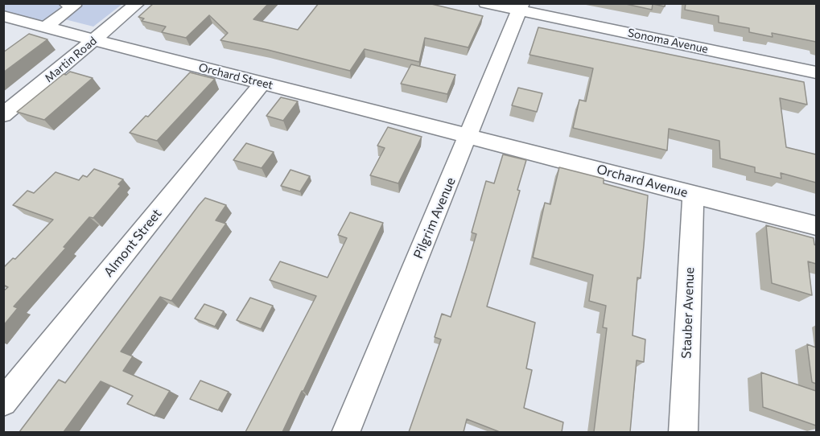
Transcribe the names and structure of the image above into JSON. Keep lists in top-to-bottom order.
{
  "streets": {
    "street": [
      "Sonoma Avenue",
      "Martin Road",
      "Orchard Street",
      "Orchard Avenue",
      "Pilgrim Avenue",
      "Almont Street",
      "Stauber Avenue"
    ]
  },
  "crossings": [
    ["Sonoma Avenue", "Pilgrim Avenue"],
    ["Martin Road", "Orchard Street"],
    ["Orchard Street", "Orchard Avenue"],
    ["Orchard Street", "Pilgrim Avenue"],
    ["Orchard Street", "Almont Street"],
    ["Orchard Avenue", "Pilgrim Avenue"],
    ["Orchard Avenue", "Stauber Avenue"]
  ]
}
